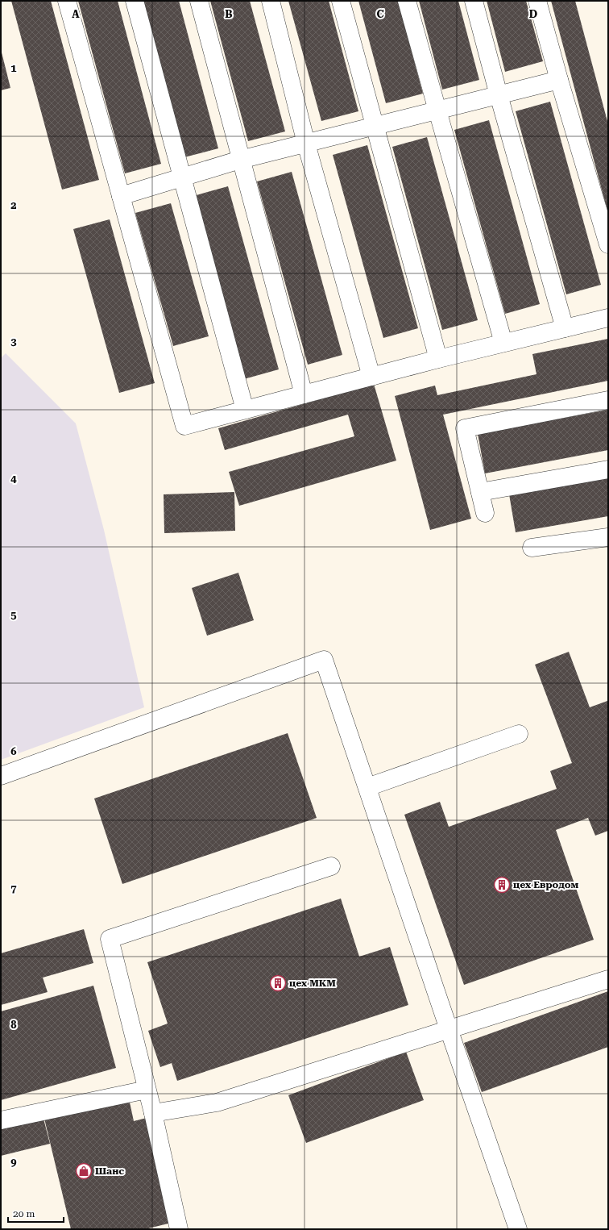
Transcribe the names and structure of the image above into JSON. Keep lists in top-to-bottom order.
{
  "places": {
    "building": ["цех Евродом", "цех МКМ"],
    "shop": ["Шанс"]
  },
  "scale_bar": "20 m",
  "grid": {
    "columns": [
      "A",
      "B",
      "C",
      "D"
    ],
    "rows": [
      "1",
      "2",
      "3",
      "4",
      "5",
      "6",
      "7",
      "8",
      "9"
    ]
  }
}
